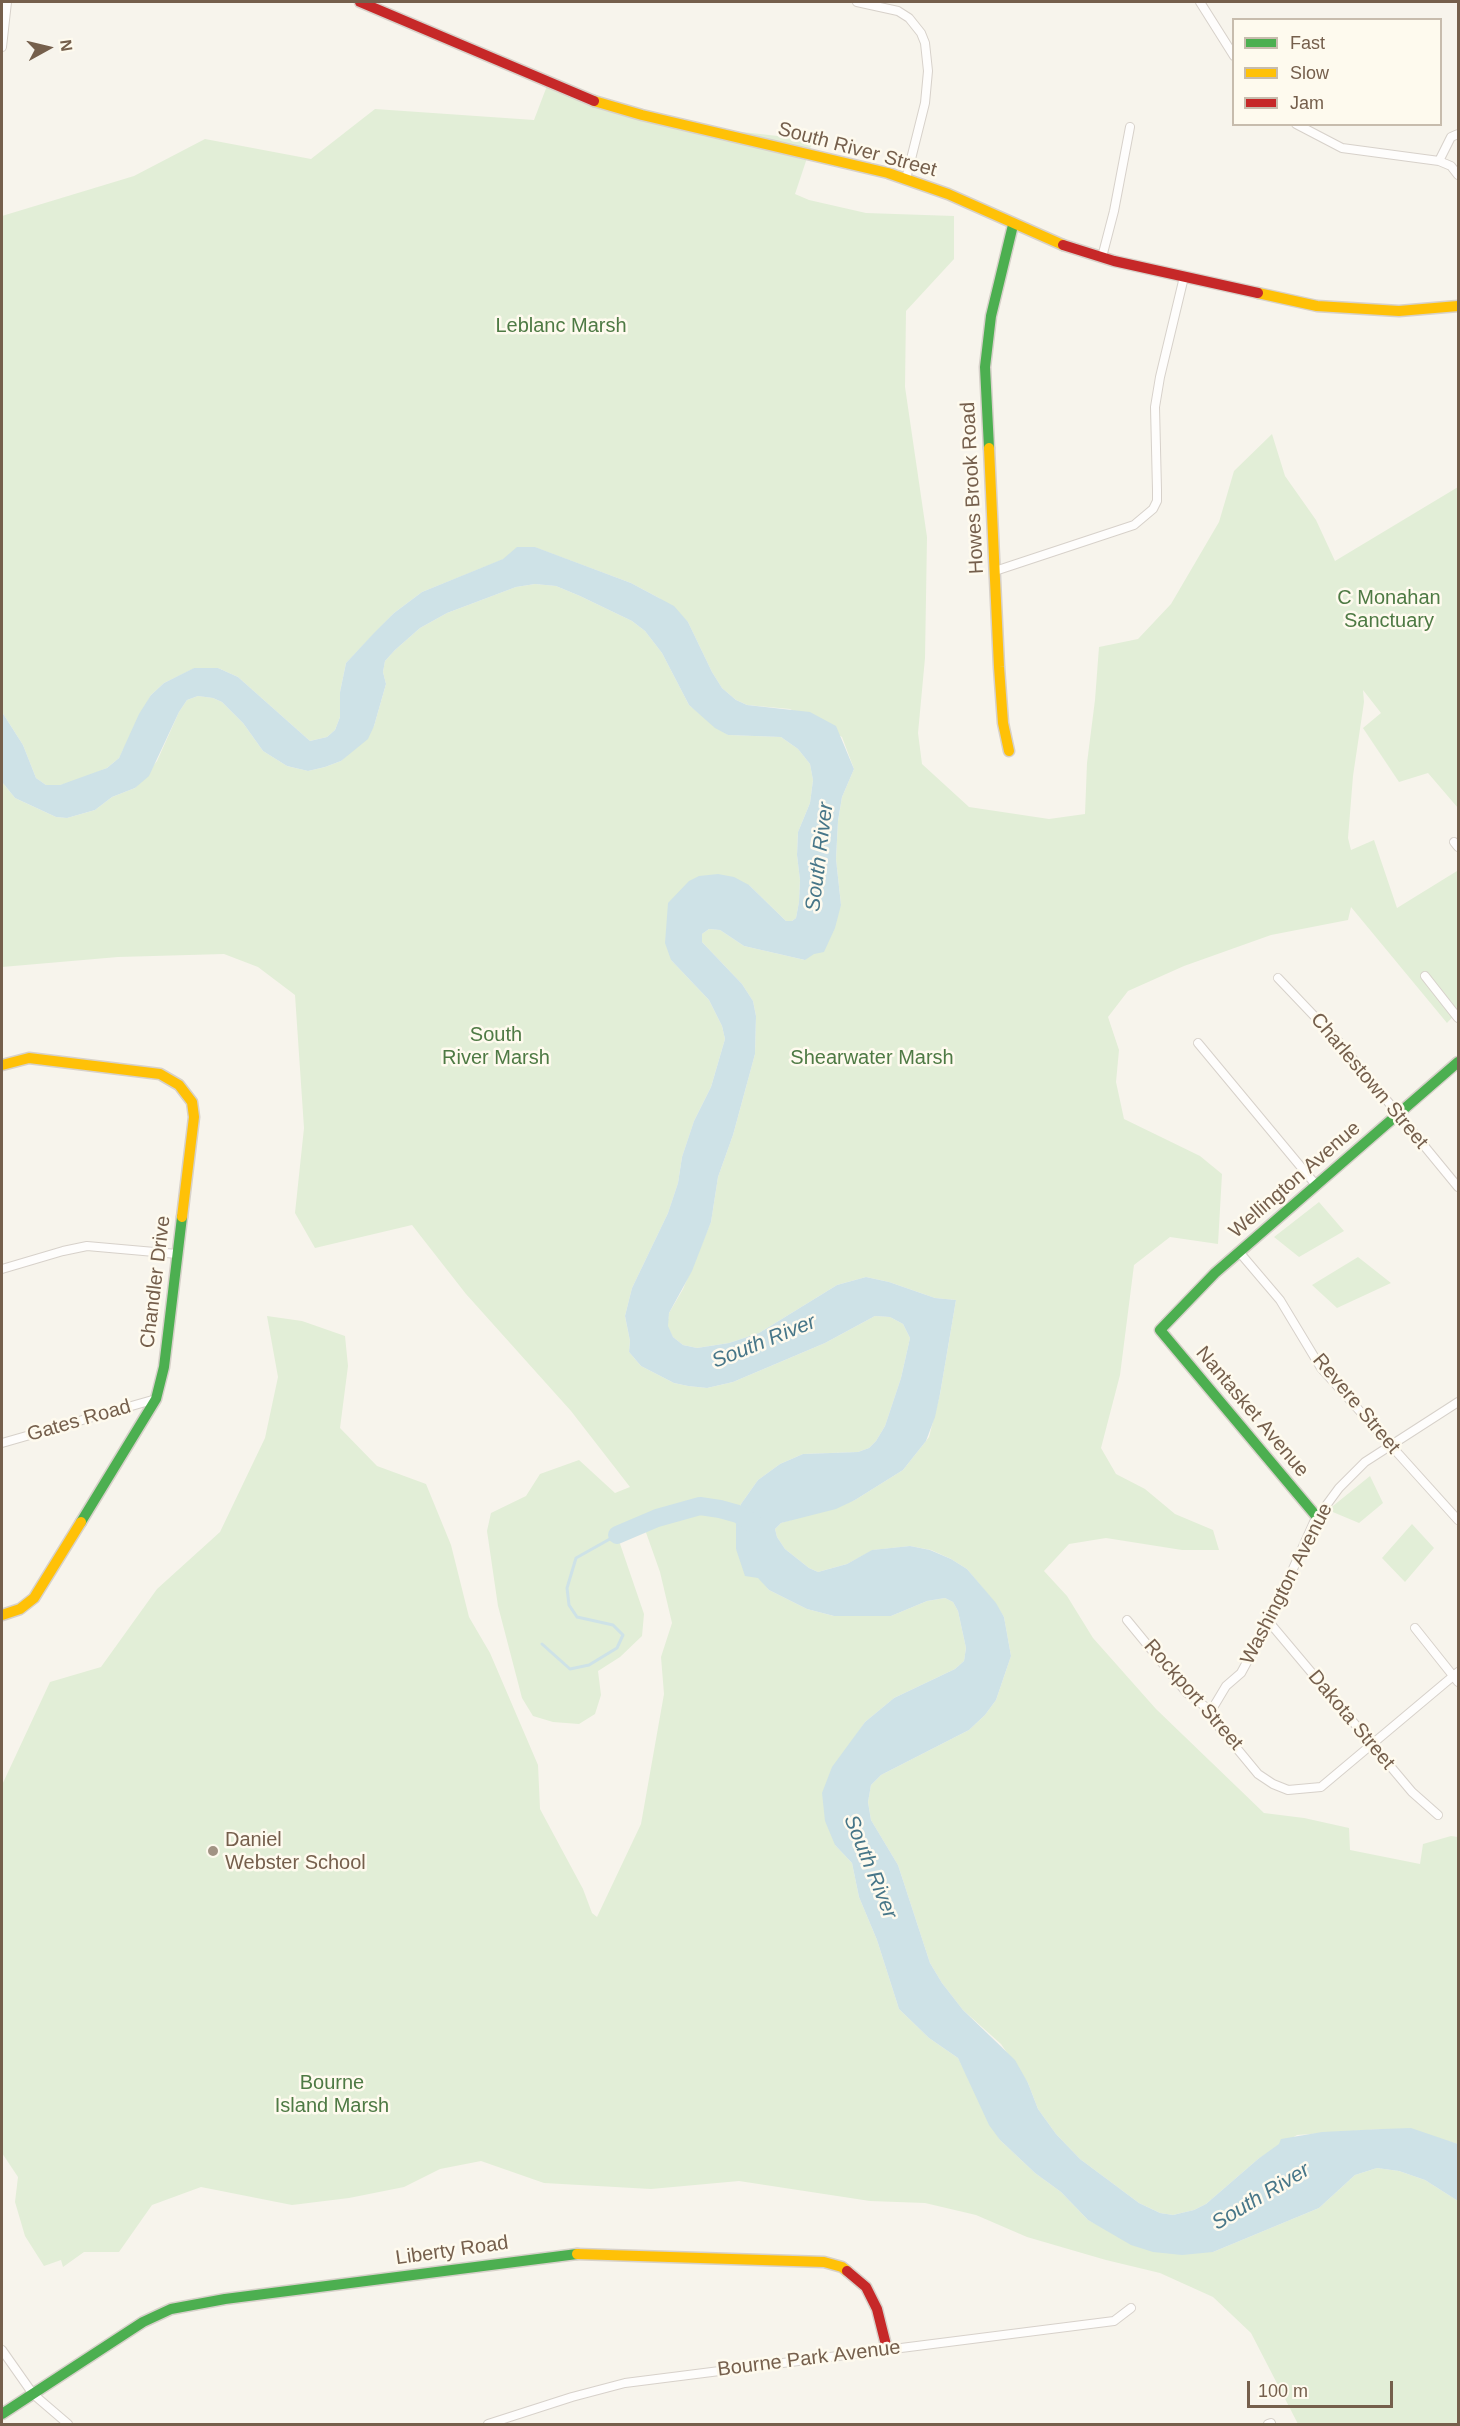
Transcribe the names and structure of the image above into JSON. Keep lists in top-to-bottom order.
{
  "streets": {
    "street": [
      "South River Street",
      "Howes Brook Road",
      "Charlestown Street",
      "Wellington Avenue",
      "Chandler Drive",
      "Revere Street",
      "Nantasket Avenue",
      "Gates Road",
      "Washington Avenue",
      "Rockport Street",
      "Dakota Street",
      "Liberty Road",
      "Bourne Park Avenue"
    ]
  },
  "crossings": [
    ["South River Street", "Howes Brook Road"],
    ["Charlestown Street", "Wellington Avenue"],
    ["Wellington Avenue", "Revere Street"],
    ["Wellington Avenue", "Nantasket Avenue"],
    ["Chandler Drive", "Gates Road"],
    ["Revere Street", "Washington Avenue"],
    ["Nantasket Avenue", "Washington Avenue"],
    ["Washington Avenue", "Rockport Street"],
    ["Washington Avenue", "Dakota Street"],
    ["Rockport Street", "Dakota Street"],
    ["Liberty Road", "Bourne Park Avenue"]
  ],
  "water": ["South River"],
  "parks": [
    "Leblanc Marsh",
    "C Monahan Sanctuary",
    "South River Marsh",
    "Shearwater Marsh",
    "Bourne Island Marsh"
  ],
  "places": ["Daniel Webster School"],
  "legend": ["Fast", "Slow", "Jam"],
  "scale_bar": "100 m",
  "north": "right"
}
